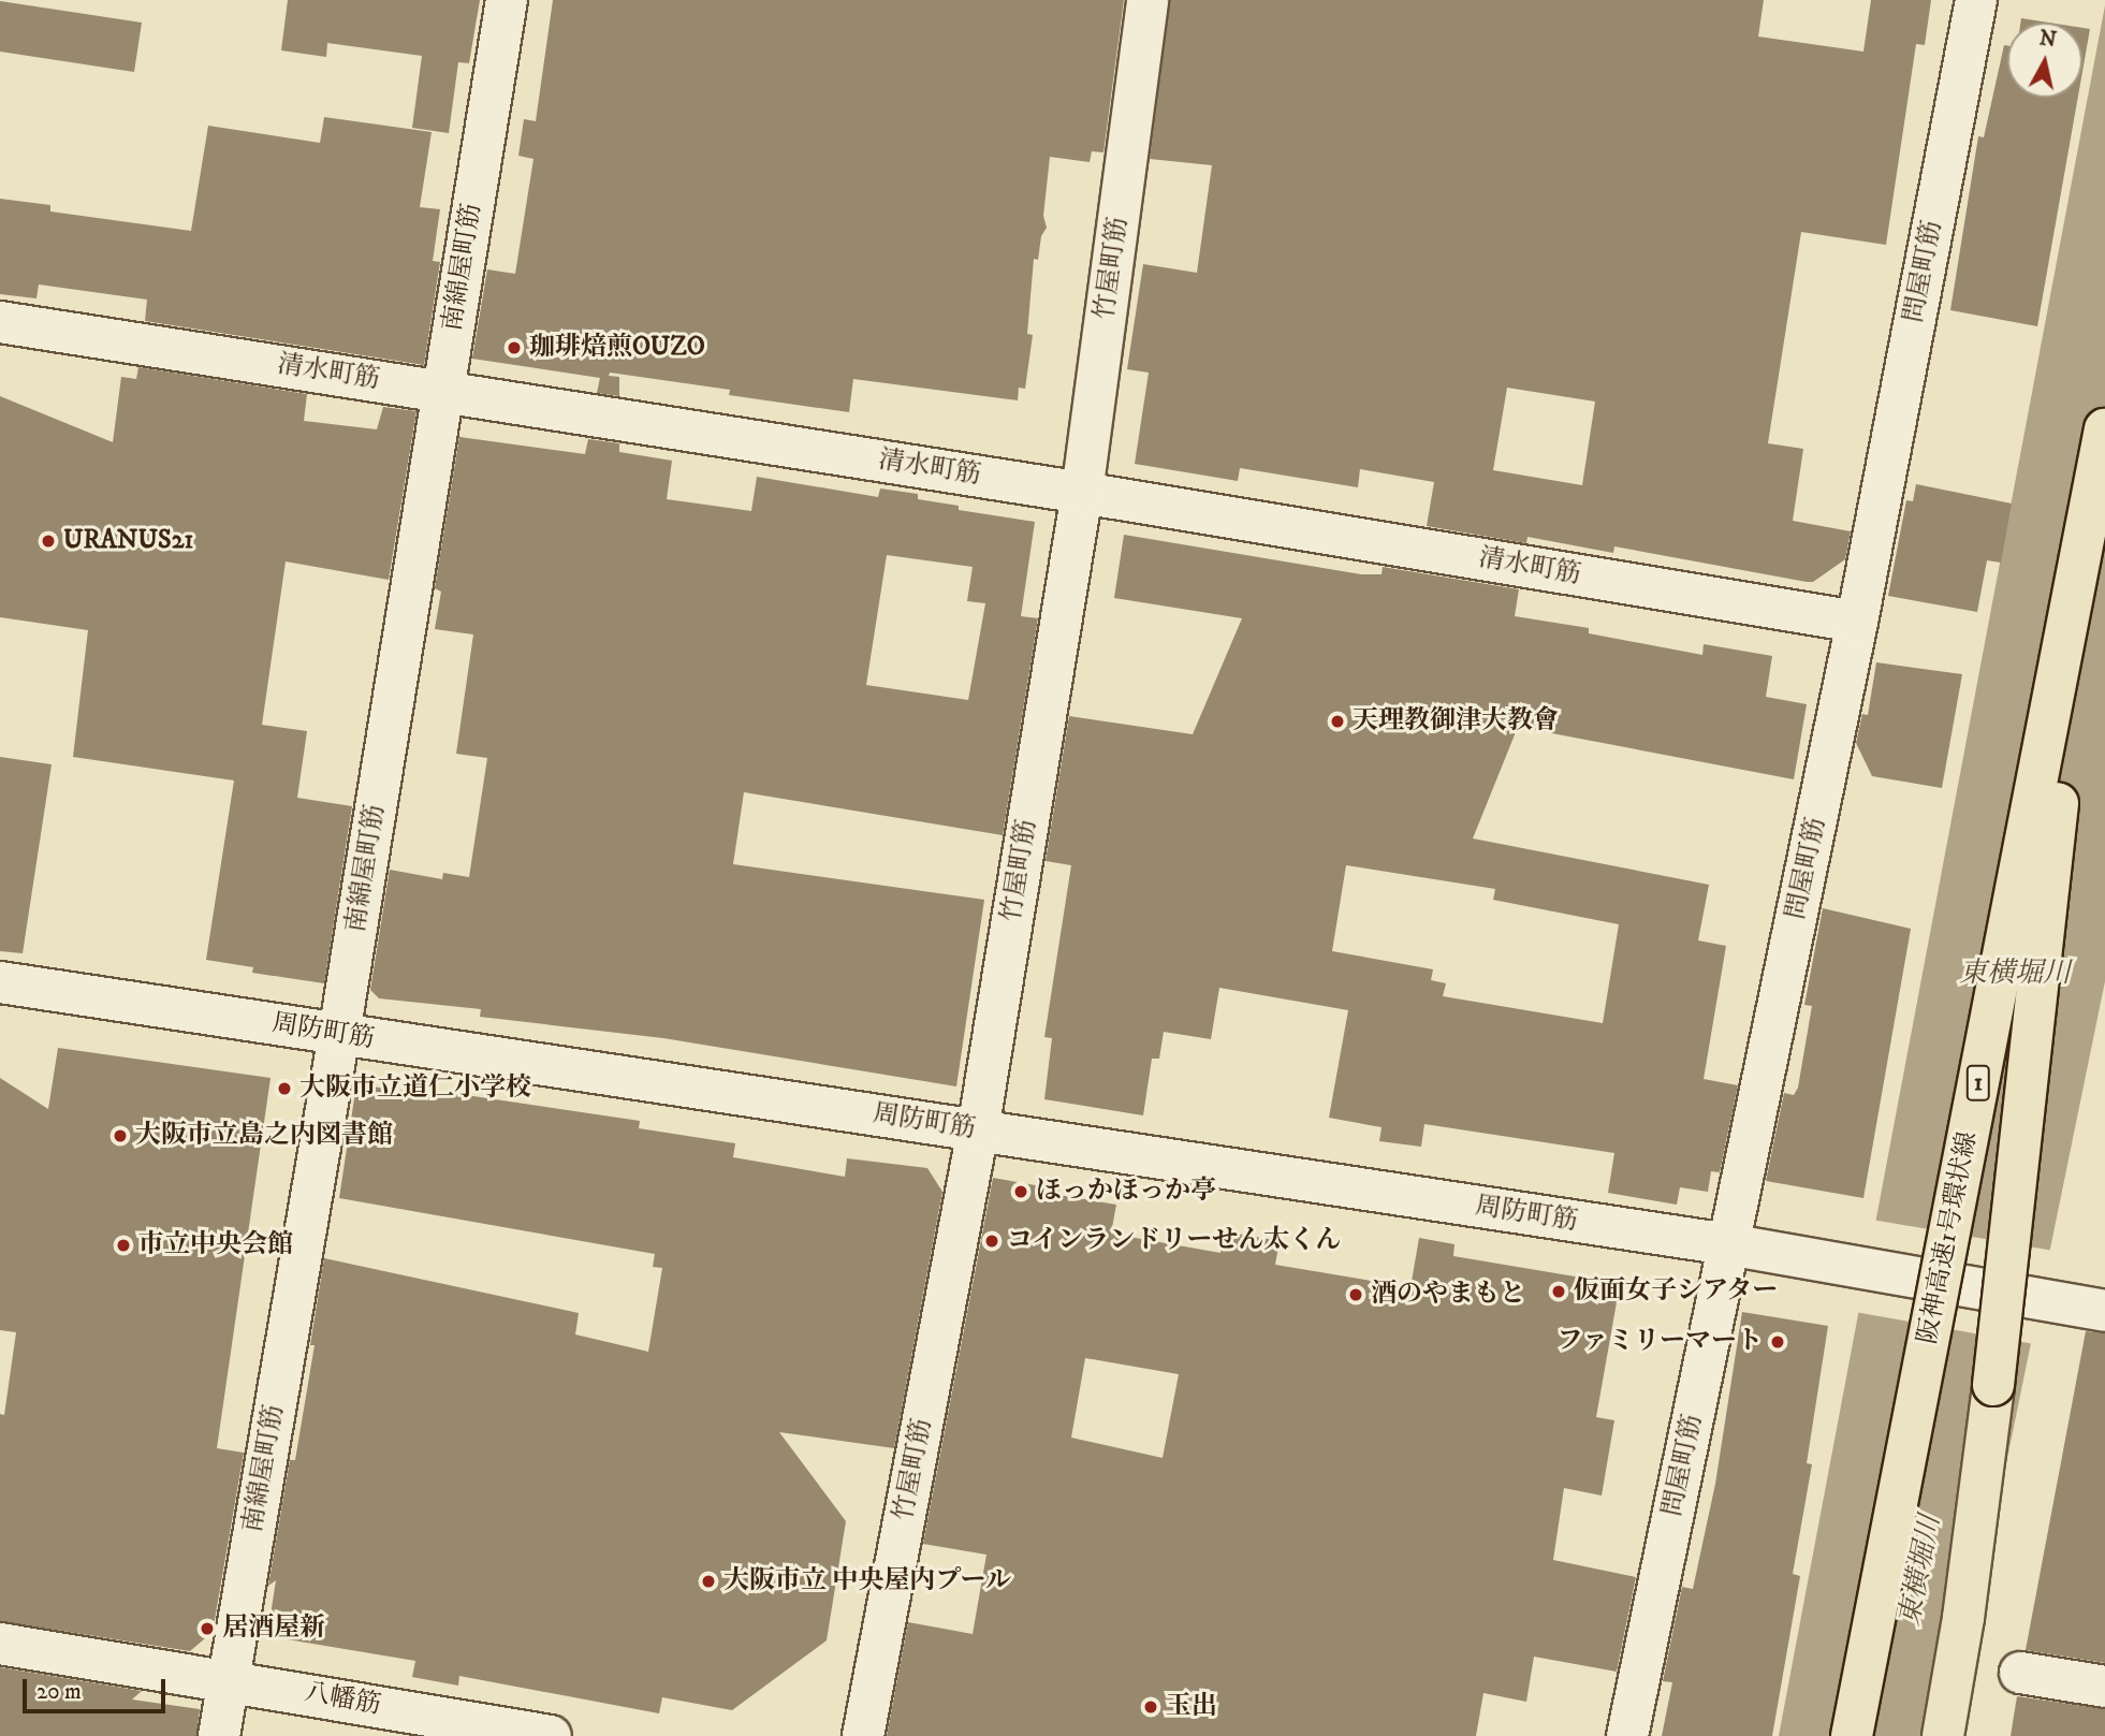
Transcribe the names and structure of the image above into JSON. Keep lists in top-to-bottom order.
{
  "streets": {
    "highway": ["1", "阪神高速1号環状線"],
    "street": [
      "南綿屋町筋",
      "竹屋町筋",
      "問屋町筋",
      "清水町筋",
      "周防町筋",
      "八幡筋"
    ]
  },
  "crossings": [
    ["南綿屋町筋", "清水町筋"],
    ["南綿屋町筋", "周防町筋"],
    ["南綿屋町筋", "八幡筋"],
    ["竹屋町筋", "清水町筋"],
    ["竹屋町筋", "周防町筋"],
    ["問屋町筋", "清水町筋"],
    ["問屋町筋", "周防町筋"]
  ],
  "water": ["東横堀川"],
  "places": [
    "珈琲焙煎OUZO",
    "URANUS21",
    "天理教御津大教會",
    "大阪市立道仁小学校",
    "大阪市立島之内図書館",
    "ほっかほっか亭",
    "コインランドリーせん太くん",
    "市立中央会館",
    "仮面女子シアター",
    "酒のやまもと",
    "ファミリーマート",
    "大阪市立 中央屋内プール",
    "居酒屋新",
    "玉出"
  ],
  "scale_bar": "20 m",
  "north": "top"
}
